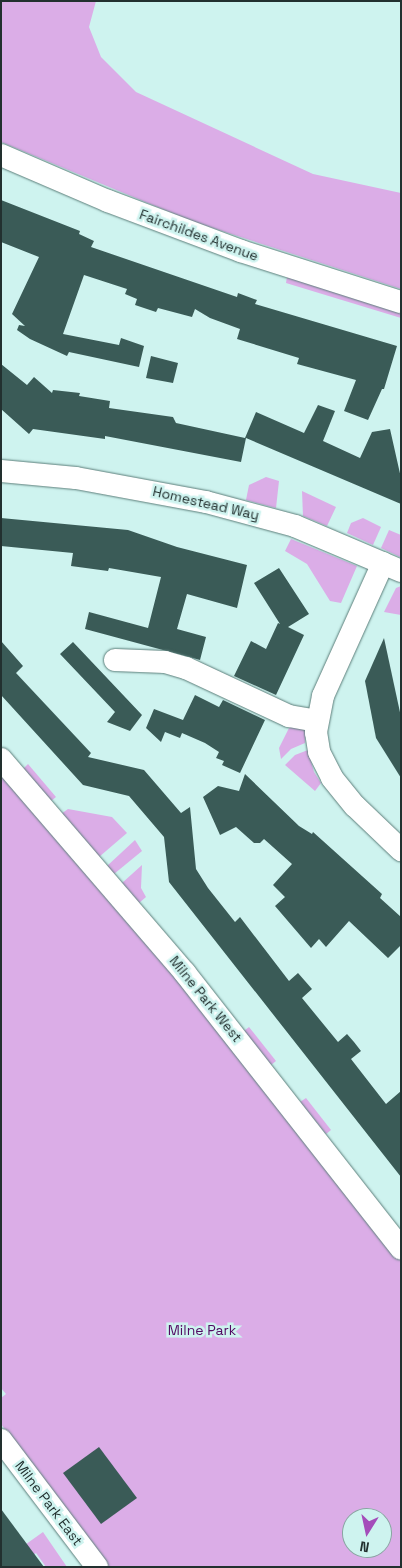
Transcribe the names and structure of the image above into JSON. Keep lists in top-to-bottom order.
{
  "streets": {
    "street": [
      "Fairchildes Avenue",
      "Homestead Way",
      "Milne Park West",
      "Milne Park East"
    ]
  },
  "parks": ["Milne Park"],
  "north": "bottom"
}
